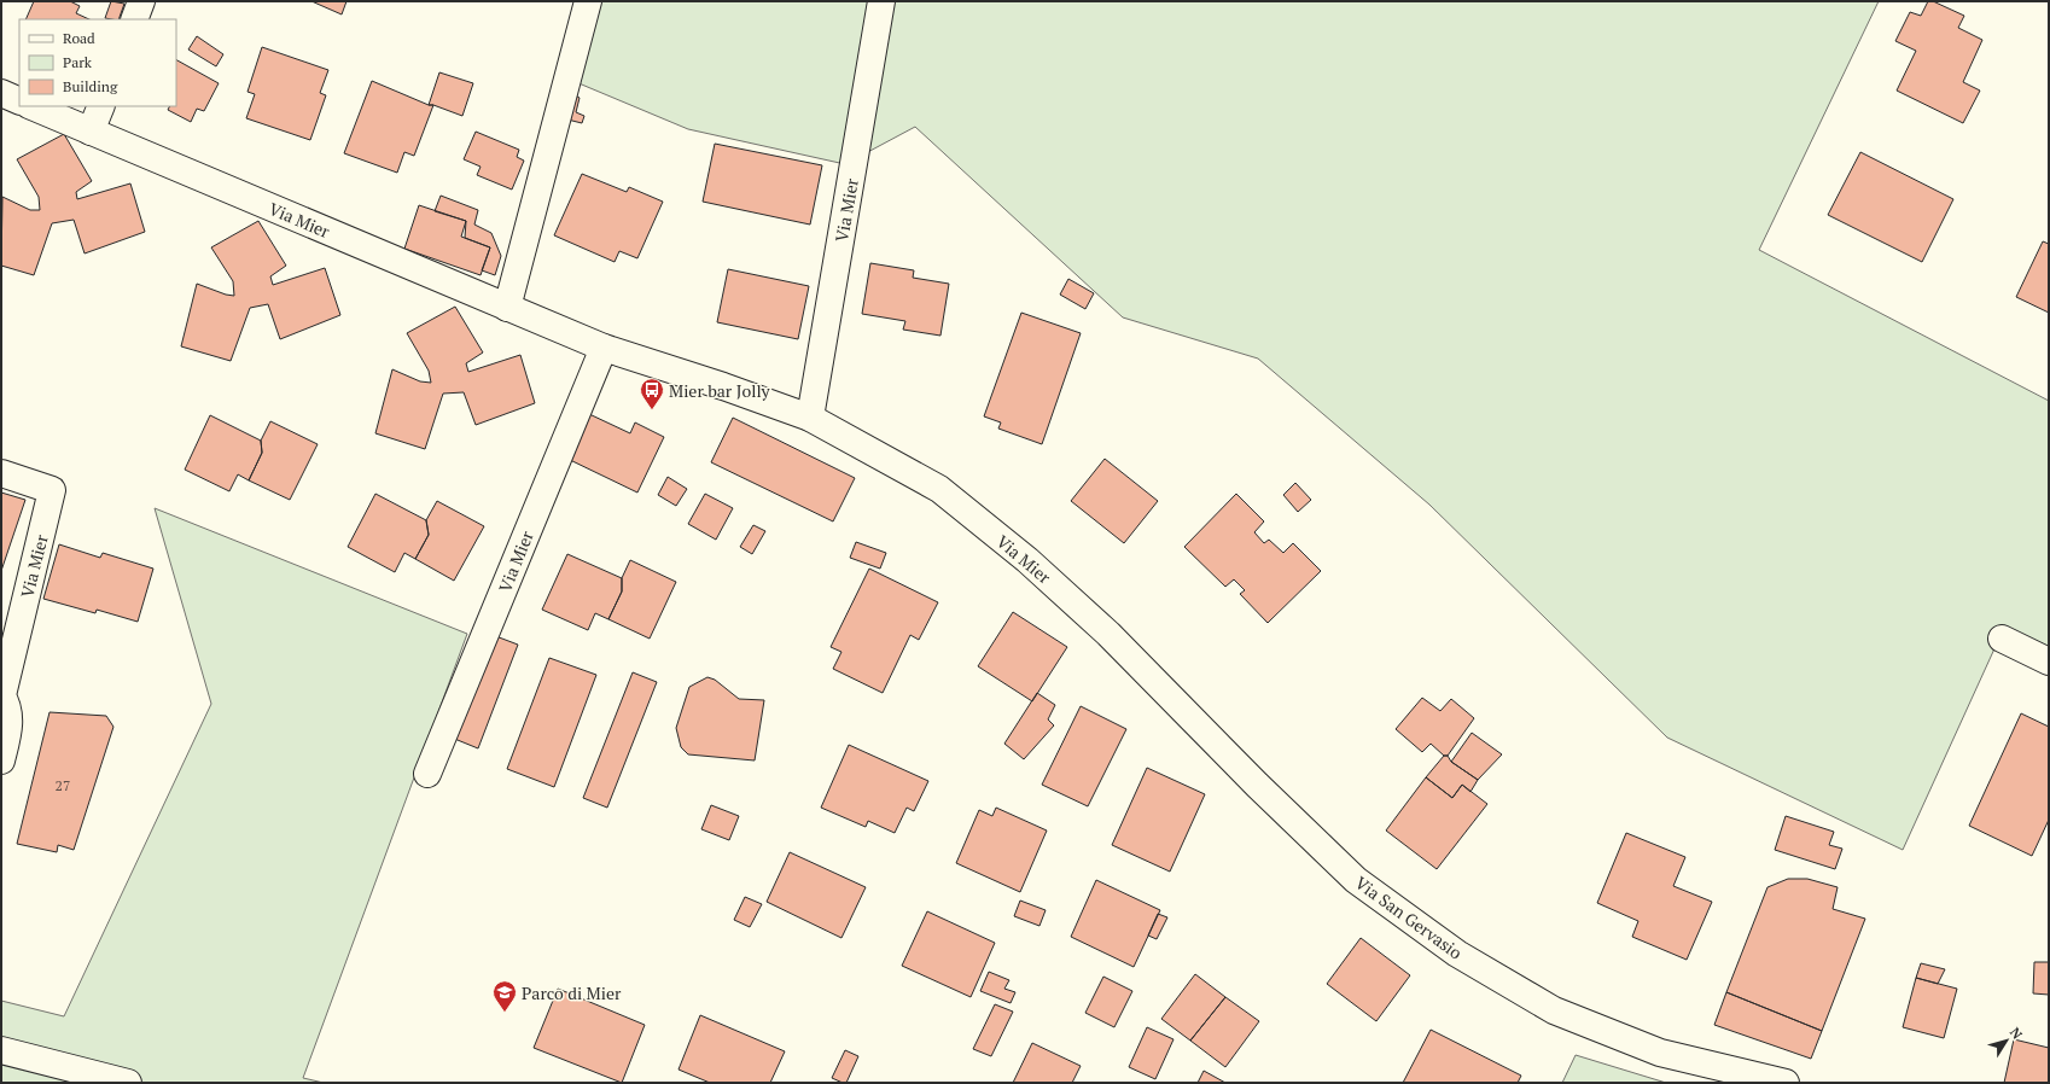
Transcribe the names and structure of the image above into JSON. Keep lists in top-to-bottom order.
{
  "streets": {
    "street": ["Via Mier", "Via San Gervasio"]
  },
  "crossings": [
    ["Via Mier", "Via San Gervasio"]
  ],
  "places": {
    "bus stop": ["Mier bar Jolly"],
    "school or university": ["Parco di Mier"]
  },
  "house_numbers": ["27"],
  "legend": ["Road", "Park", "Building"],
  "north": "top right"
}
